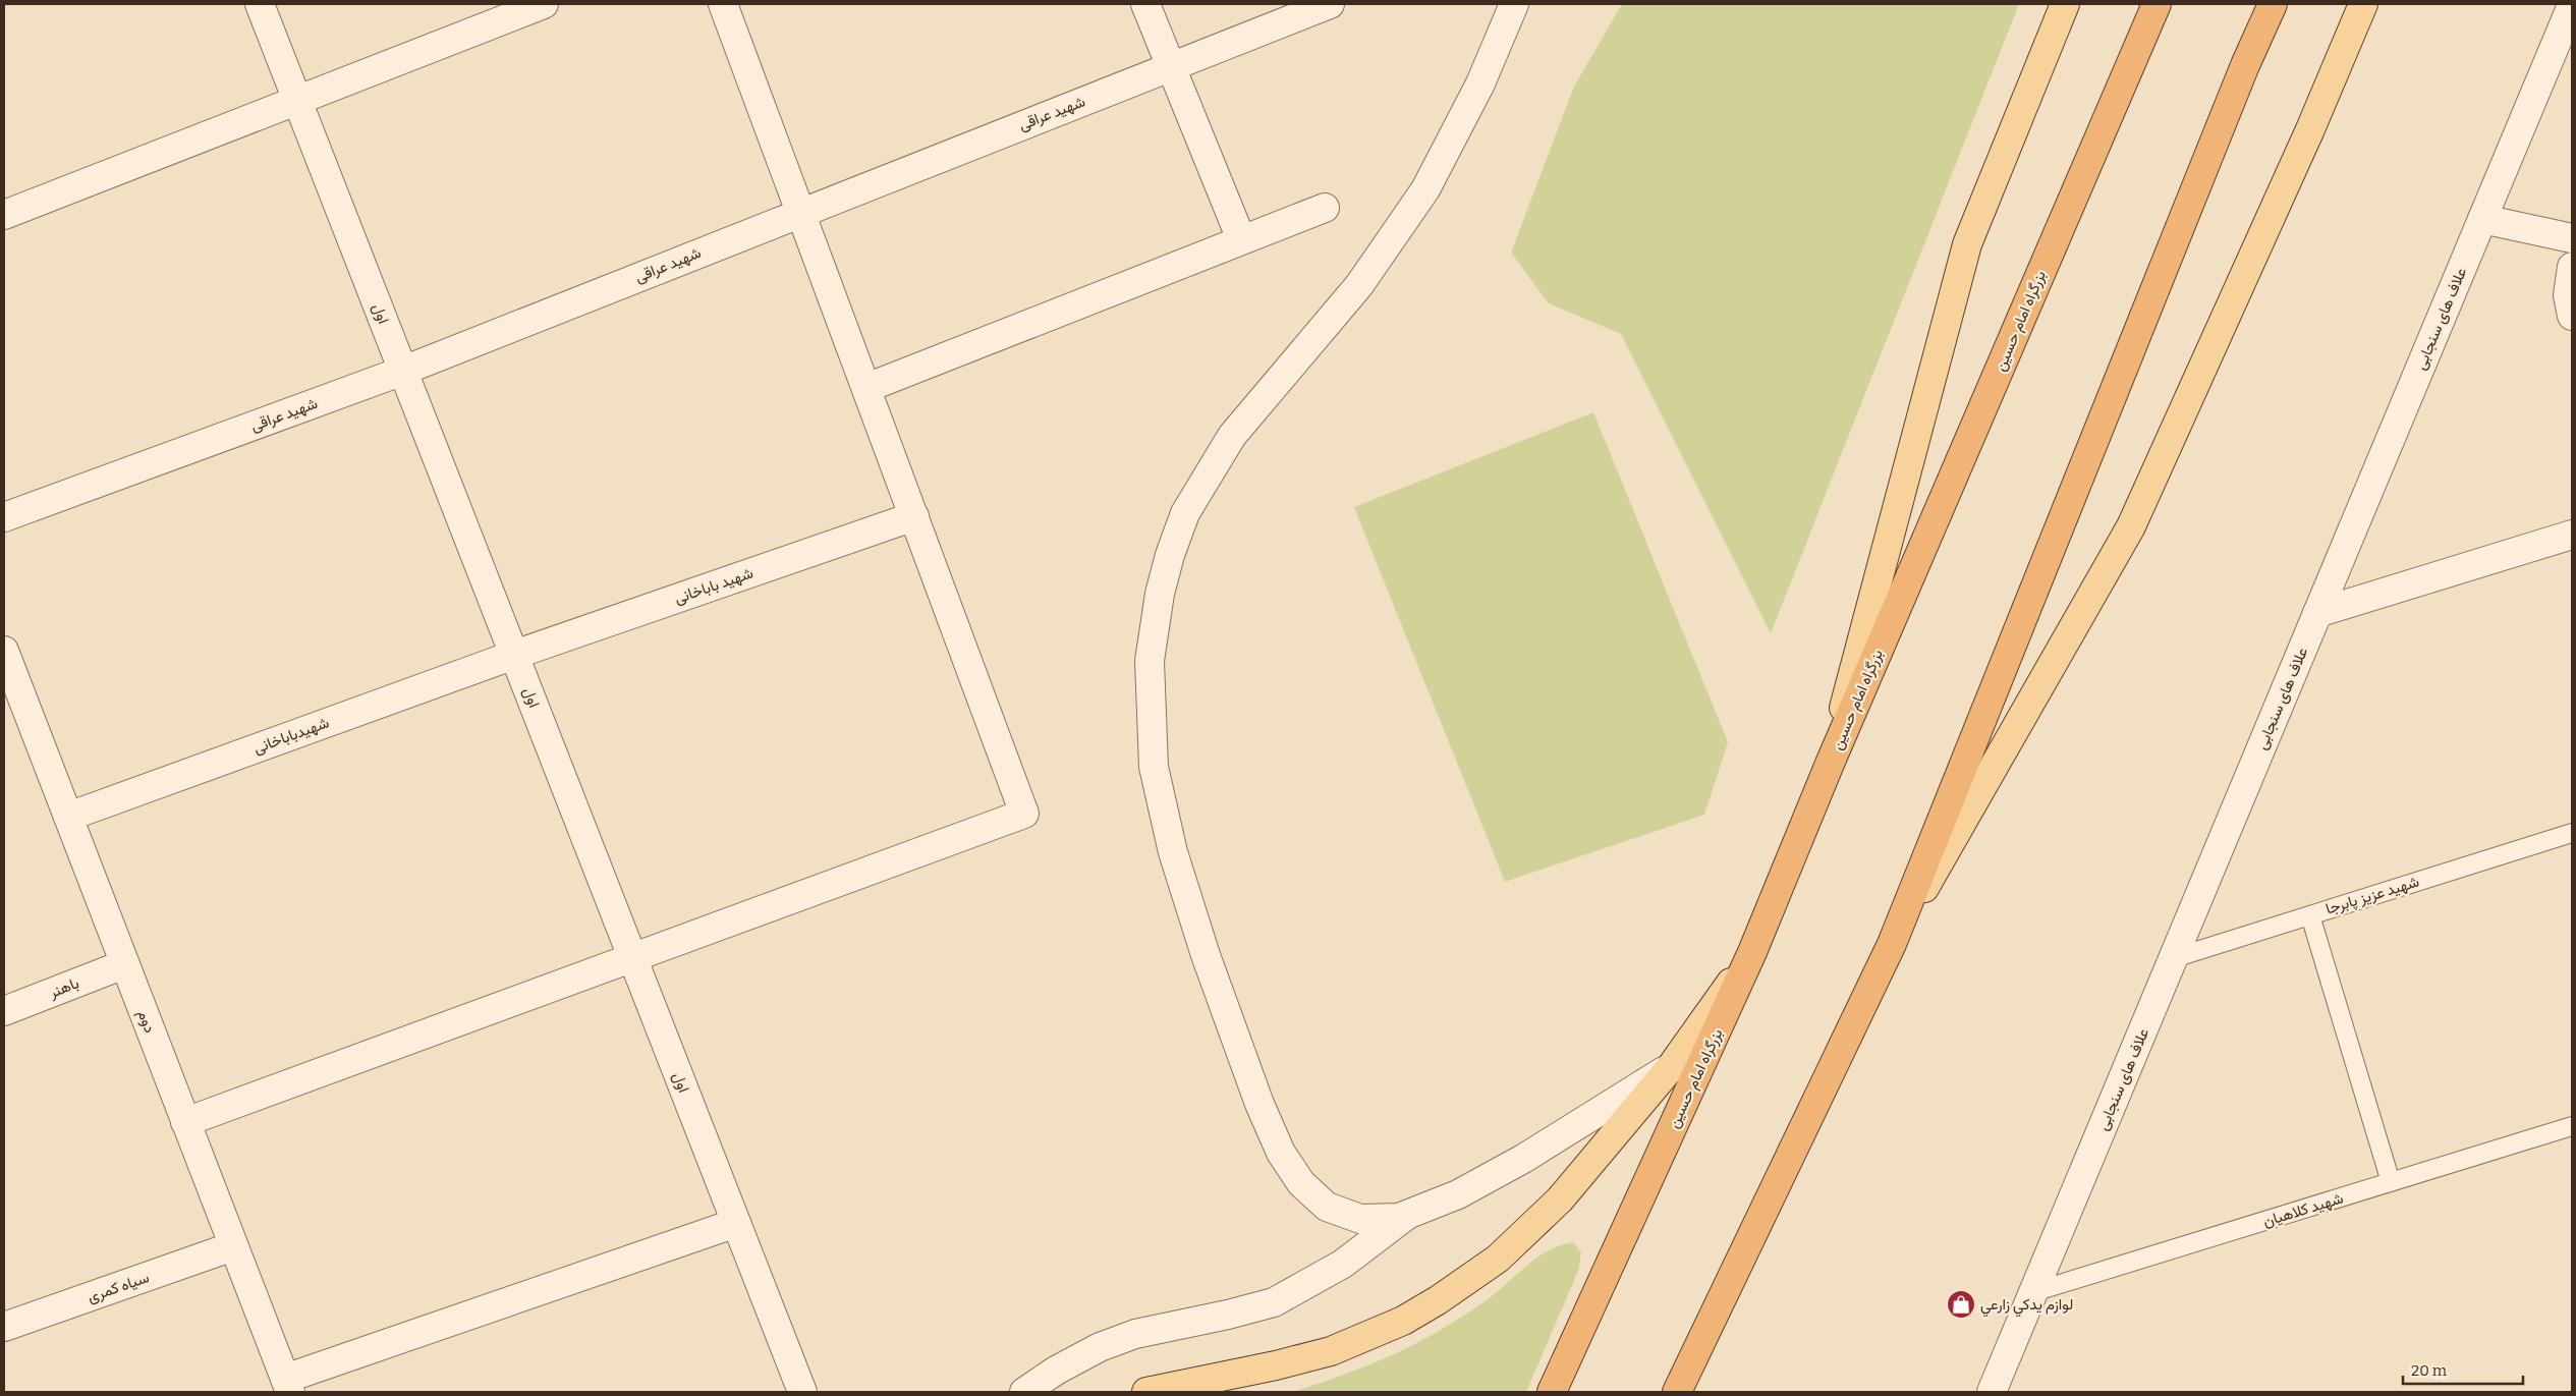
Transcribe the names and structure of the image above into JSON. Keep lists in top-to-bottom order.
{
  "streets": {
    "highway": ["بزرگراه امام حسین"],
    "street": [
      "شهید عراقی",
      "اول",
      "علاف های سنجابی",
      "شهید باباخانی",
      "شهیدباباخانی",
      "باهنر",
      "دوم",
      "سیاه کمری"
    ],
    "lane": ["شهید عزیز پابرجا", "شهید کلاهیان"]
  },
  "crossings": [
    ["شهید عراقی", "اول"],
    ["اول", "شهید باباخانی"],
    ["اول", "شهیدباباخانی"],
    ["علاف های سنجابی", "شهید عزیز پابرجا"],
    ["علاف های سنجابی", "شهید کلاهیان"],
    ["شهید باباخانی", "شهیدباباخانی"],
    ["شهیدباباخانی", "دوم"],
    ["باهنر", "دوم"],
    ["دوم", "سیاه کمری"]
  ],
  "places": {
    "shop": ["لوازم يدكي زارعي"]
  },
  "scale_bar": "20 m"
}
